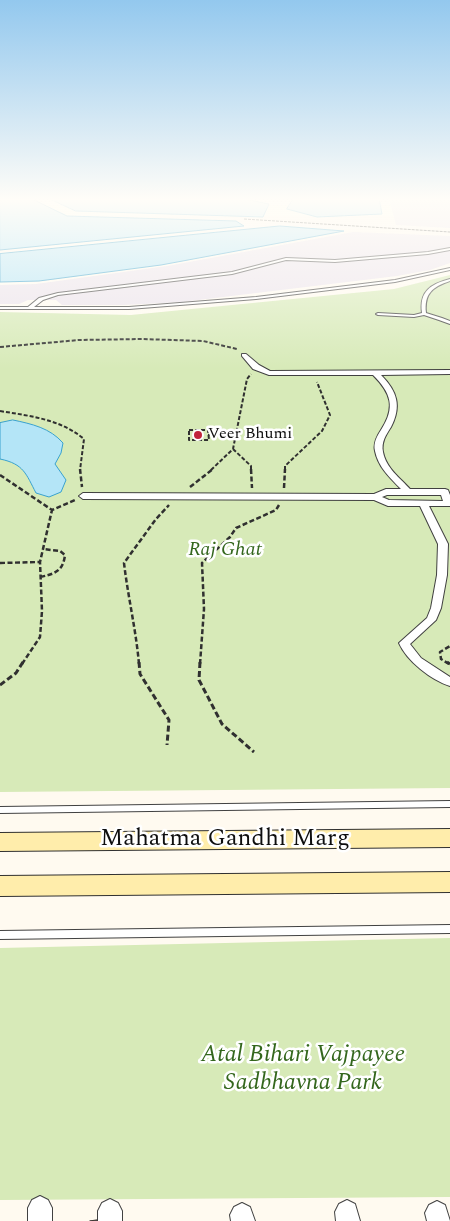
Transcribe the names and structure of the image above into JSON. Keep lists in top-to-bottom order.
{
  "streets": {
    "main road": ["Mahatma Gandhi Marg"]
  },
  "parks": ["Raj Ghat", "Atal Bihari Vajpayee Sadbhavna Park"],
  "places": ["Veer Bhumi"]
}
